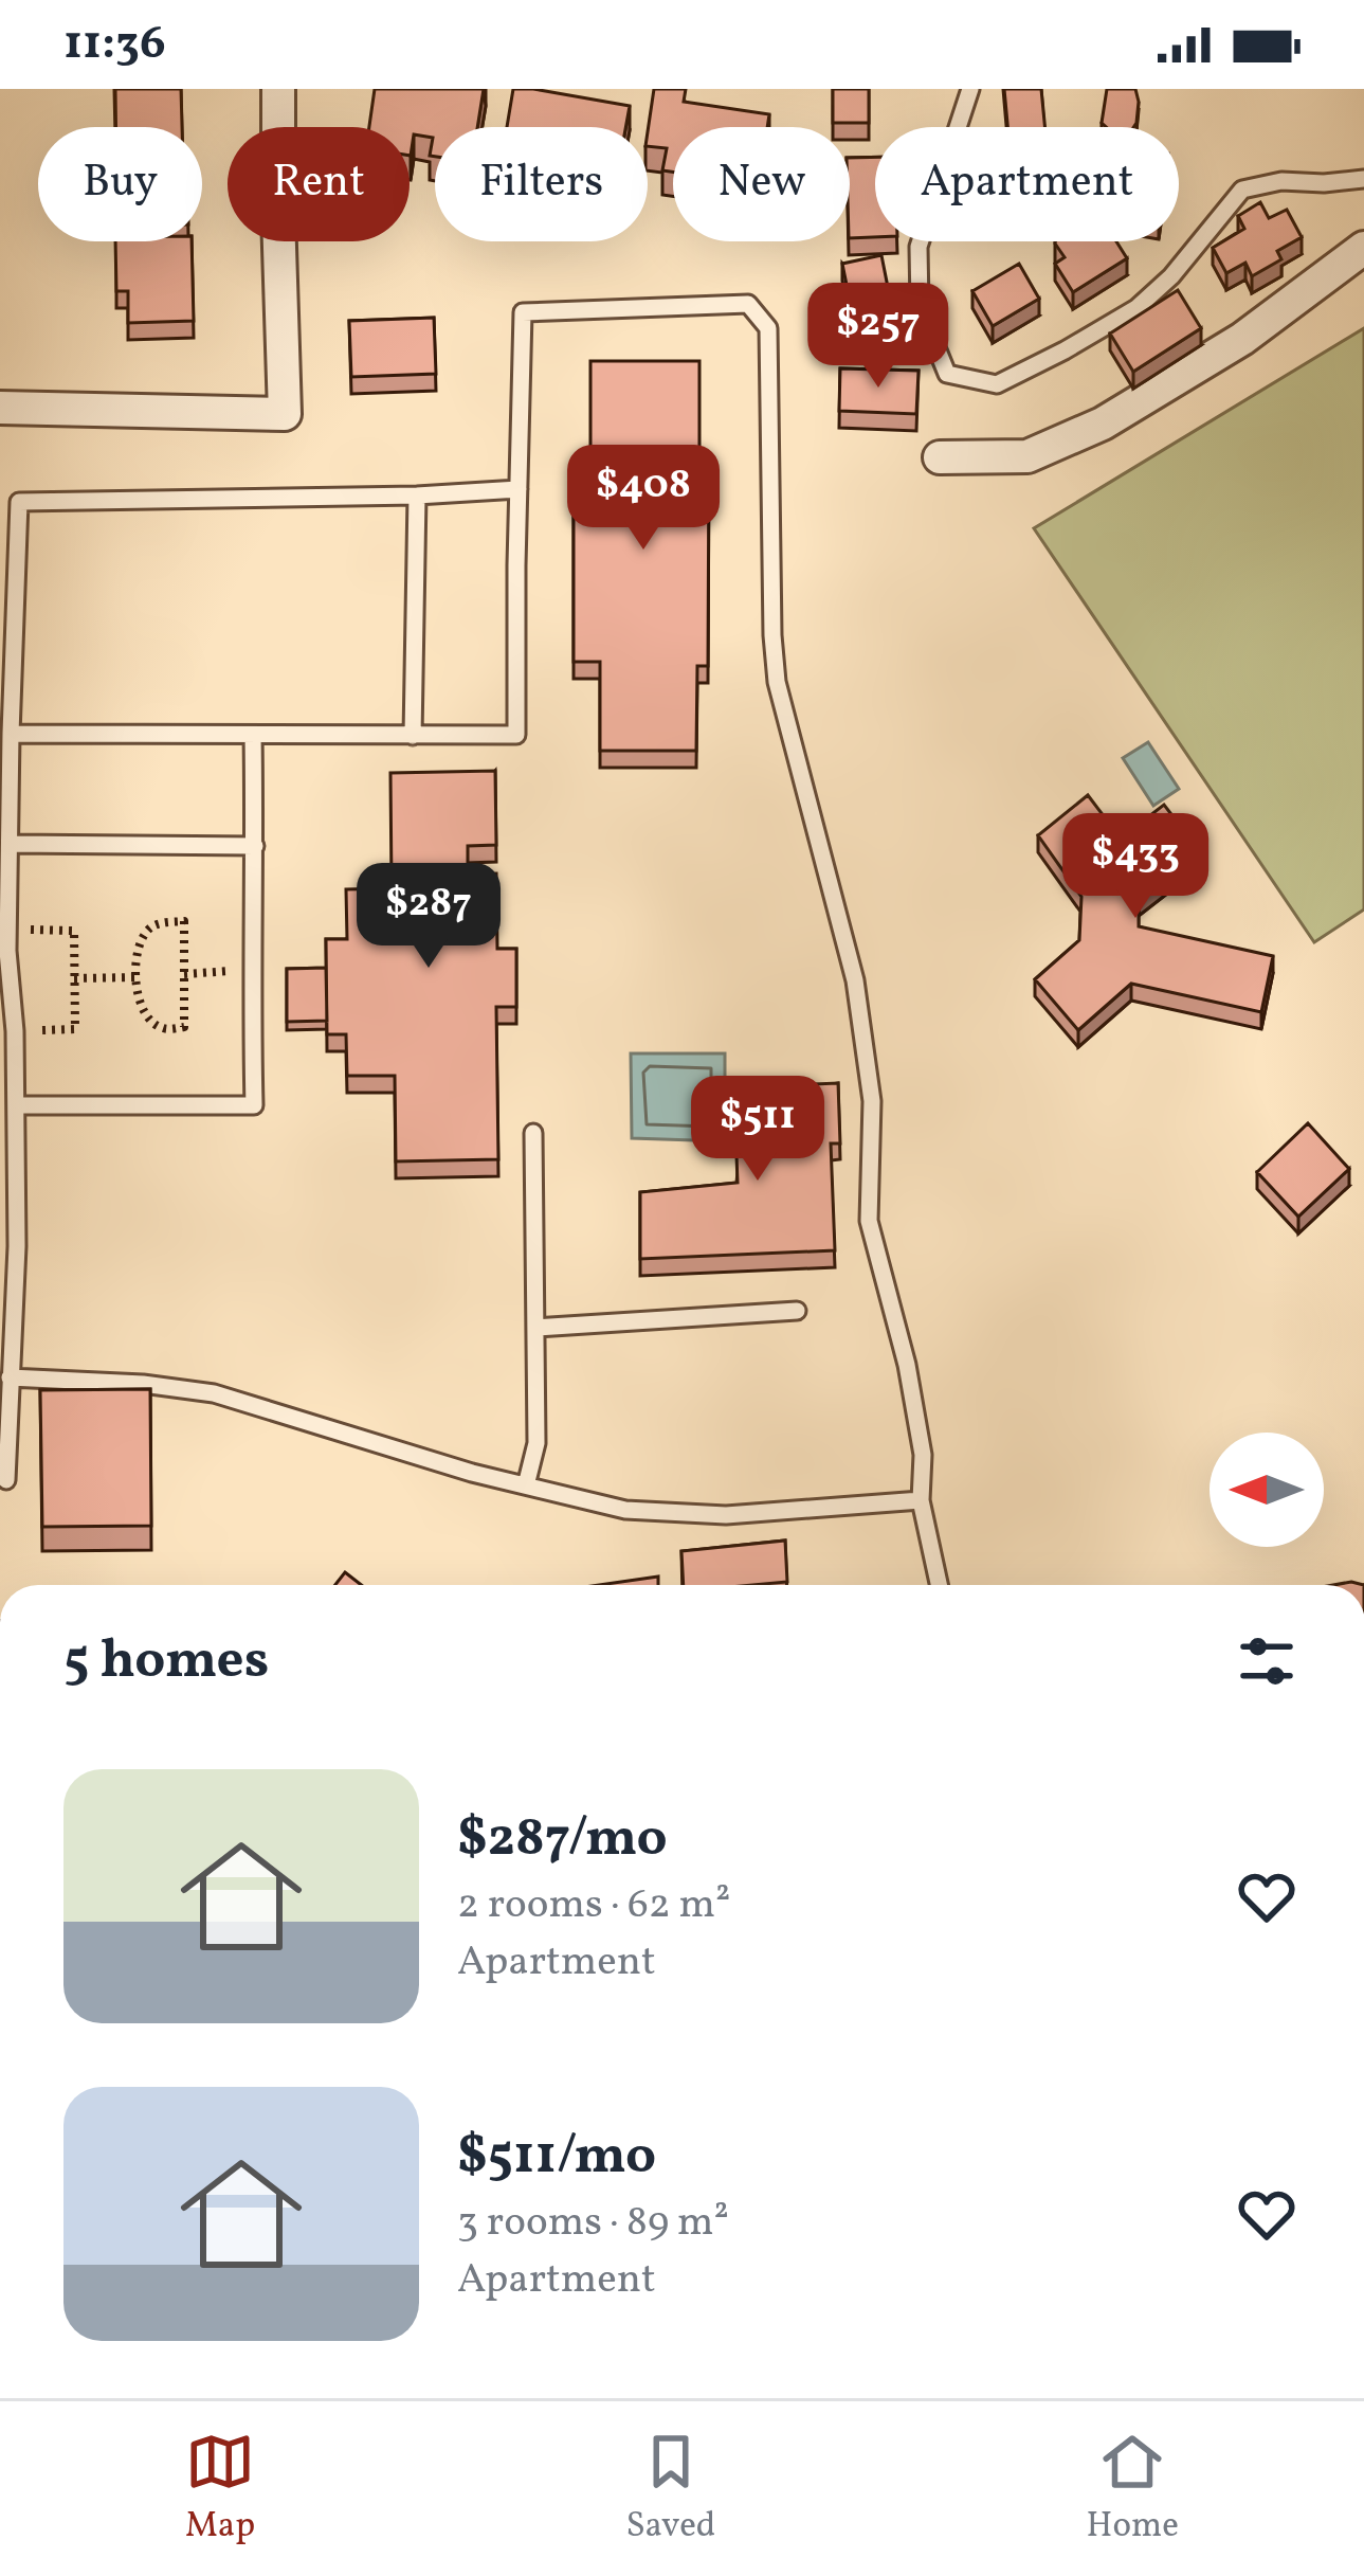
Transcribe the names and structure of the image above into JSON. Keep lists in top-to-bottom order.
{
  "north": "left",
  "page": {
    "status": "11:36",
    "chip": [
      "Buy",
      "Rent",
      "Filters",
      "New",
      "Apartment"
    ],
    "price": [
      "$257",
      "$408",
      "$433",
      "$287",
      "$511"
    ],
    "heading": "5 homes",
    "list": [
      {
        "name": "$287/mo",
        "note": "2 rooms · 62 m² · Apartment"
      },
      {
        "name": "$511/mo",
        "note": "3 rooms · 89 m² · Apartment"
      }
    ],
    "tabs": ["Map", "Saved", "Home"]
  }
}
